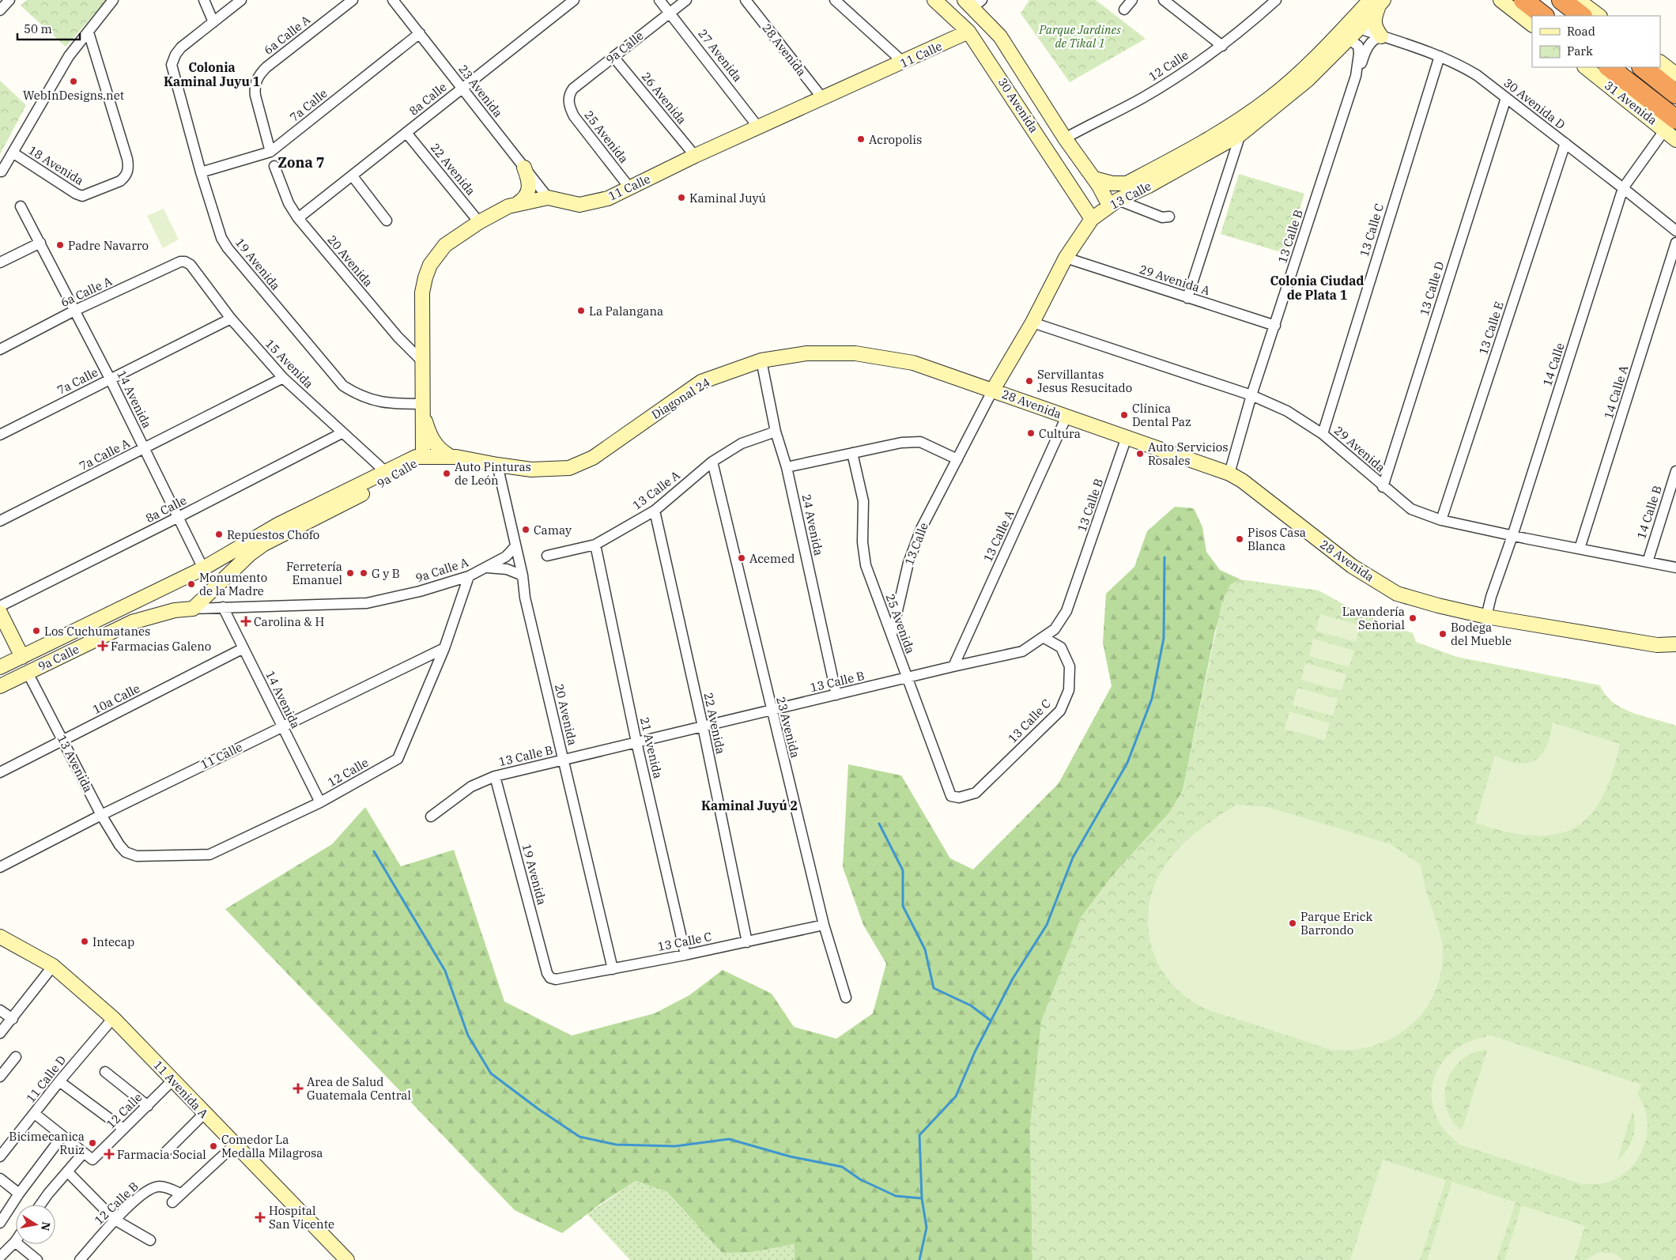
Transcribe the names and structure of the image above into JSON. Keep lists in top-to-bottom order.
{
  "streets": {
    "street": [
      "6a Calle A",
      "9a Calle",
      "28 Avenida",
      "11 Calle",
      "27 Avenida",
      "12 Calle",
      "23 Avenida",
      "26 Avenida",
      "8a Calle",
      "31 Avenida",
      "30 Avenida D",
      "7a Calle",
      "30 Avenida",
      "25 Avenida",
      "18 Avenida",
      "22 Avenida",
      "13 Calle",
      "13 Calle C",
      "13 Calle B",
      "20 Avenida",
      "19 Avenida",
      "29 Avenida A",
      "13 Calle D",
      "13 Calle E",
      "15 Avenida",
      "14 Calle",
      "14 Calle A",
      "Diagonal 24",
      "14 Avenida",
      "29 Avenida",
      "7a Calle A",
      "13 Calle A",
      "14 Calle B",
      "24 Avenida",
      "9a Calle A",
      "10a Calle",
      "21 Avenida",
      "13 Avenida",
      "11 Calle D",
      "11 Avenida A",
      "12 Calle B"
    ]
  },
  "crossings": [
    ["6a Calle A", "7a Calle"],
    ["6a Calle A", "15 Avenida"],
    ["6a Calle A", "14 Avenida"],
    ["9a Calle", "11 Calle"],
    ["9a Calle", "27 Avenida"],
    ["9a Calle", "26 Avenida"],
    ["9a Calle", "25 Avenida"],
    ["9a Calle", "15 Avenida"],
    ["9a Calle", "Diagonal 24"],
    ["9a Calle", "14 Avenida"],
    ["9a Calle", "9a Calle A"],
    ["9a Calle", "13 Avenida"],
    ["28 Avenida", "11 Calle"],
    ["28 Avenida", "13 Calle"],
    ["28 Avenida", "13 Calle B"],
    ["28 Avenida", "14 Calle"],
    ["28 Avenida", "Diagonal 24"],
    ["28 Avenida", "13 Calle A"],
    ["11 Calle", "27 Avenida"],
    ["11 Calle", "12 Calle"],
    ["11 Calle", "23 Avenida"],
    ["11 Calle", "26 Avenida"],
    ["11 Calle", "30 Avenida"],
    ["11 Calle", "25 Avenida"],
    ["11 Calle", "22 Avenida"],
    ["11 Calle", "20 Avenida"],
    ["11 Calle", "19 Avenida"],
    ["11 Calle", "Diagonal 24"],
    ["11 Calle", "14 Avenida"],
    ["11 Calle", "13 Avenida"],
    ["12 Calle", "30 Avenida"],
    ["12 Calle", "14 Avenida"],
    ["12 Calle", "9a Calle A"],
    ["12 Calle", "13 Avenida"],
    ["12 Calle", "11 Avenida A"],
    ["23 Avenida", "8a Calle"],
    ["23 Avenida", "7a Calle"],
    ["23 Avenida", "13 Calle C"],
    ["23 Avenida", "13 Calle B"],
    ["23 Avenida", "13 Calle A"],
    ["8a Calle", "22 Avenida"],
    ["8a Calle", "20 Avenida"],
    ["8a Calle", "15 Avenida"],
    ["8a Calle", "14 Avenida"],
    ["31 Avenida", "14 Calle"],
    ["30 Avenida D", "13 Calle"],
    ["30 Avenida D", "13 Calle C"],
    ["30 Avenida D", "13 Calle B"],
    ["30 Avenida D", "13 Calle D"],
    ["30 Avenida D", "13 Calle E"],
    ["30 Avenida D", "14 Calle"],
    ["7a Calle", "19 Avenida"],
    ["7a Calle", "15 Avenida"],
    ["7a Calle", "14 Avenida"],
    ["30 Avenida", "13 Calle"],
    ["25 Avenida", "13 Calle"],
    ["25 Avenida", "13 Calle C"],
    ["25 Avenida", "13 Calle B"],
    ["22 Avenida", "13 Calle C"],
    ["22 Avenida", "13 Calle B"],
    ["22 Avenida", "13 Calle A"],
    ["13 Calle", "13 Calle B"],
    ["13 Calle", "29 Avenida A"],
    ["13 Calle", "Diagonal 24"],
    ["13 Calle", "29 Avenida"],
    ["13 Calle C", "13 Calle B"],
    ["13 Calle C", "20 Avenida"],
    ["13 Calle C", "19 Avenida"],
    ["13 Calle C", "29 Avenida"],
    ["13 Calle C", "21 Avenida"],
    ["13 Calle B", "20 Avenida"],
    ["13 Calle B", "19 Avenida"],
    ["13 Calle B", "29 Avenida A"],
    ["13 Calle B", "29 Avenida"],
    ["13 Calle B", "13 Calle A"],
    ["13 Calle B", "24 Avenida"],
    ["13 Calle B", "21 Avenida"],
    ["20 Avenida", "Diagonal 24"],
    ["20 Avenida", "9a Calle A"],
    ["13 Calle D", "29 Avenida"],
    ["13 Calle E", "29 Avenida"],
    ["15 Avenida", "7a Calle A"],
    ["14 Calle", "29 Avenida"],
    ["14 Calle A", "29 Avenida"],
    ["Diagonal 24", "24 Avenida"],
    ["14 Avenida", "7a Calle A"],
    ["14 Avenida", "9a Calle A"],
    ["14 Avenida", "10a Calle"],
    ["29 Avenida", "14 Calle B"],
    ["13 Calle A", "24 Avenida"],
    ["13 Calle A", "21 Avenida"],
    ["10a Calle", "13 Avenida"],
    ["11 Calle D", "11 Avenida A"]
  ],
  "districts": [
    "Colonia Kaminal Juyu 1",
    "Zona 7",
    "Colonia Ciudad de Plata 1",
    "Kaminal Juyú 2"
  ],
  "parks": ["Parque Jardines de Tikal 1"],
  "places": {
    "other": [
      "WebInDesigns.net",
      "Acropolis",
      "Kaminal Juyú",
      "Padre Navarro",
      "La Palangana",
      "Servillantas Jesus Resucitado",
      "Clínica Dental Paz",
      "Cultura",
      "Auto Servicios Rosales",
      "Auto Pinturas de León",
      "Camay",
      "Repuestos Chofo",
      "Pisos Casa Blanca",
      "Acemed",
      "Ferretería Emanuel",
      "G y B",
      "Monumento de la Madre",
      "Lavandería Señorial",
      "Los Cuchumatanes",
      "Bodega del Mueble",
      "Parque Erick Barrondo",
      "Intecap",
      "Bicimecanica Ruiz",
      "Comedor La Medalla Milagrosa"
    ],
    "health": [
      "Carolina & H",
      "Farmacias Galeno",
      "Area de Salud Guatemala Central",
      "Farmacia Social",
      "Hospital San Vicente"
    ]
  },
  "legend": ["Road", "Park"],
  "scale_bar": "50 m",
  "north": "right"
}
